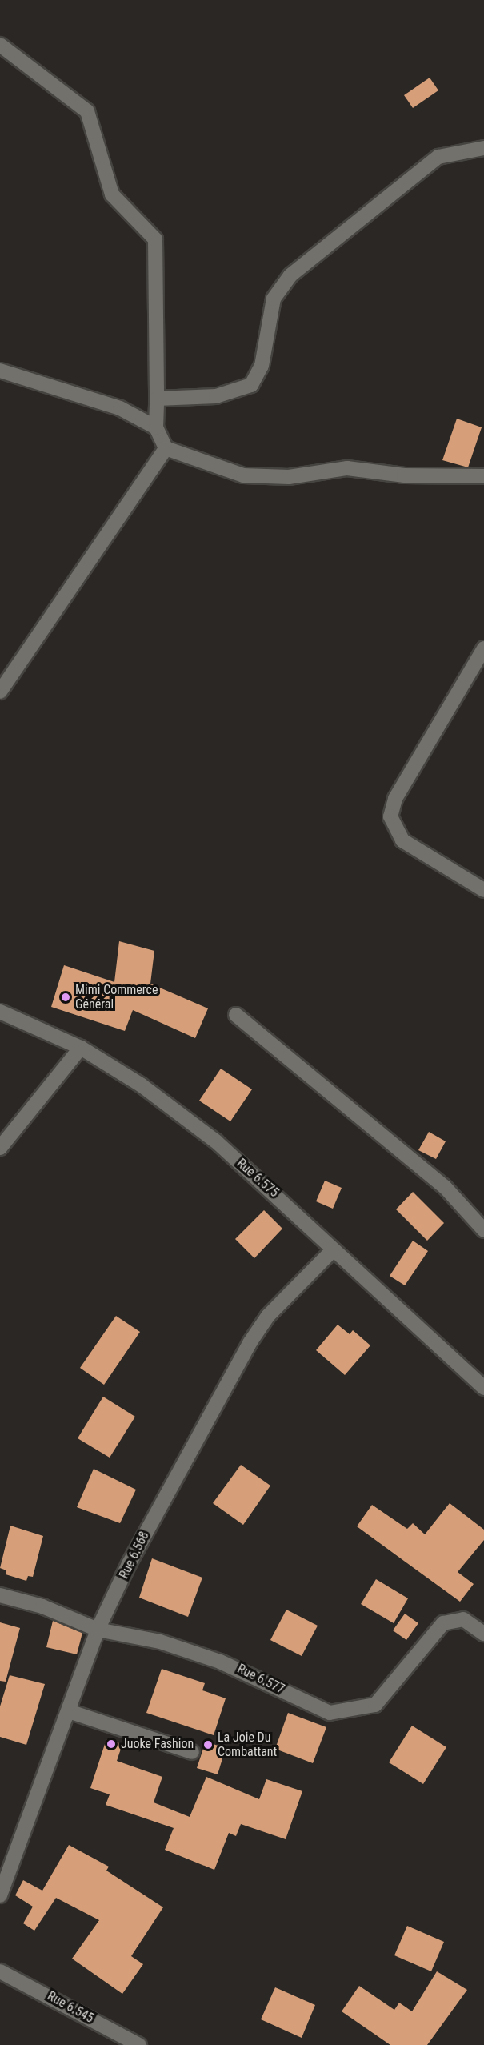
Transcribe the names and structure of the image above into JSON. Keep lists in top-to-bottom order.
{
  "streets": {
    "street": [
      "Rue 6.575",
      "Rue 6.568",
      "Rue 6.577",
      "Rue 6.545"
    ]
  },
  "crossings": [
    ["Rue 6.575", "Rue 6.568"],
    ["Rue 6.568", "Rue 6.577"]
  ],
  "places": ["Mimi Commerce Général", "Juoke Fashion", "La Joie Du Combattant"]
}
